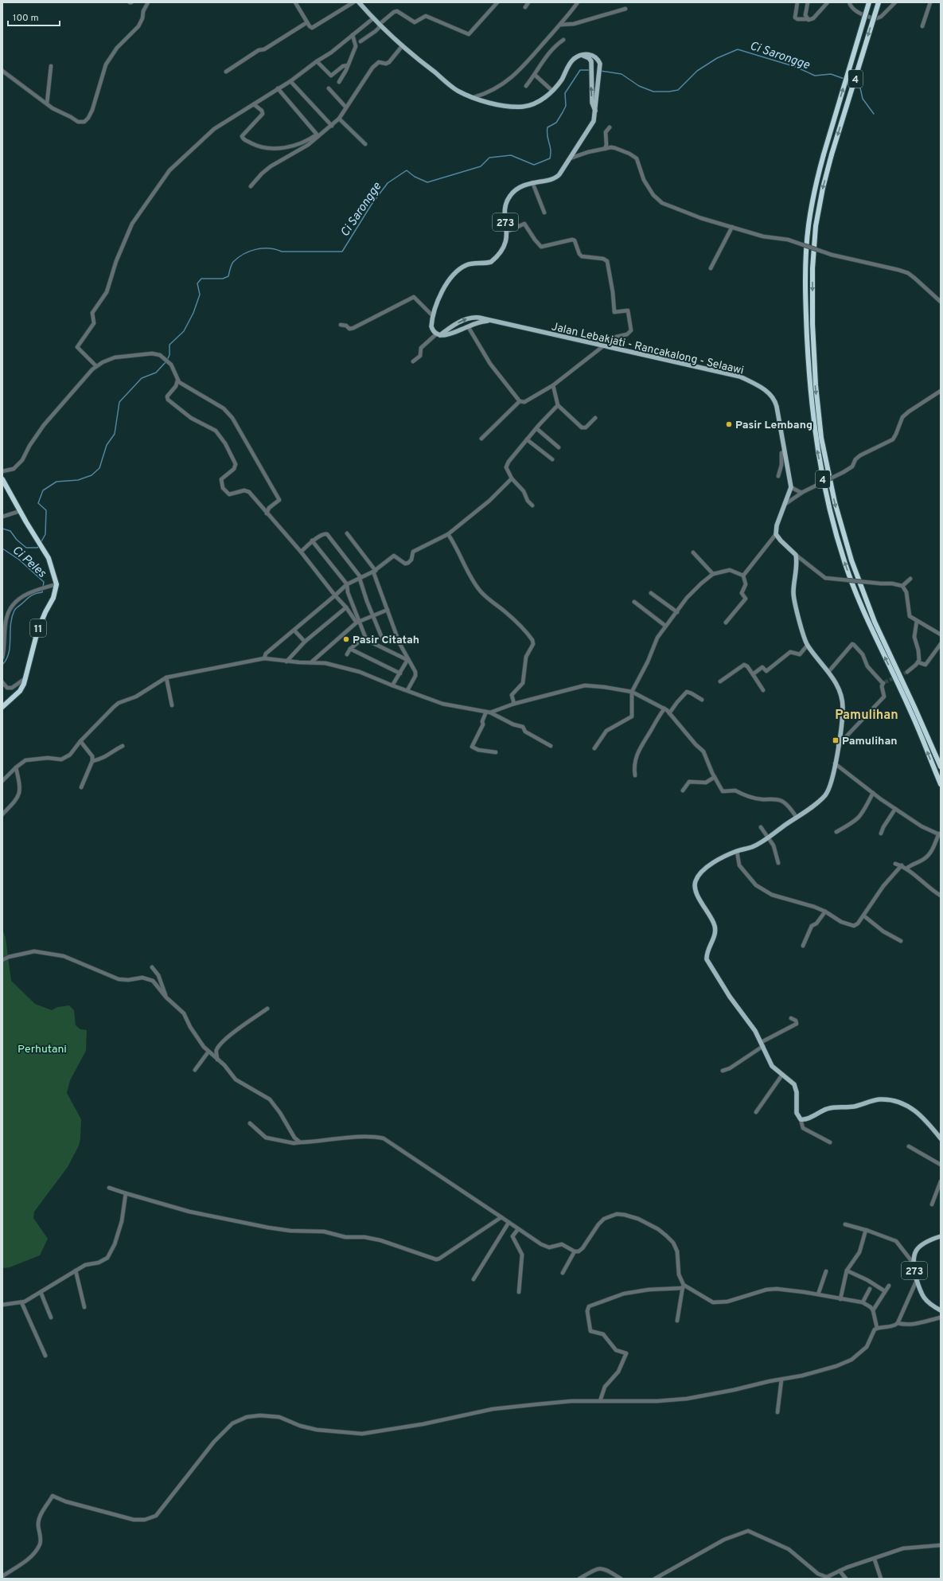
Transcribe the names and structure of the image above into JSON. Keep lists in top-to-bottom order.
{
  "streets": {
    "highway": ["4", "11"],
    "main road": ["273", "Jalan Lebakjati - Rancakalong - Selaawi"]
  },
  "crossings": [
    ["273", "Jalan Lebakjati - Rancakalong - Selaawi"]
  ],
  "districts": ["Pamulihan"],
  "water": ["Ci Sarongge", "Ci Peles"],
  "parks": ["Perhutani"],
  "places": {
    "other": ["Pasir Lembang", "Pasir Citatah"],
    "transit": ["Pamulihan"]
  },
  "scale_bar": "100 m"
}
